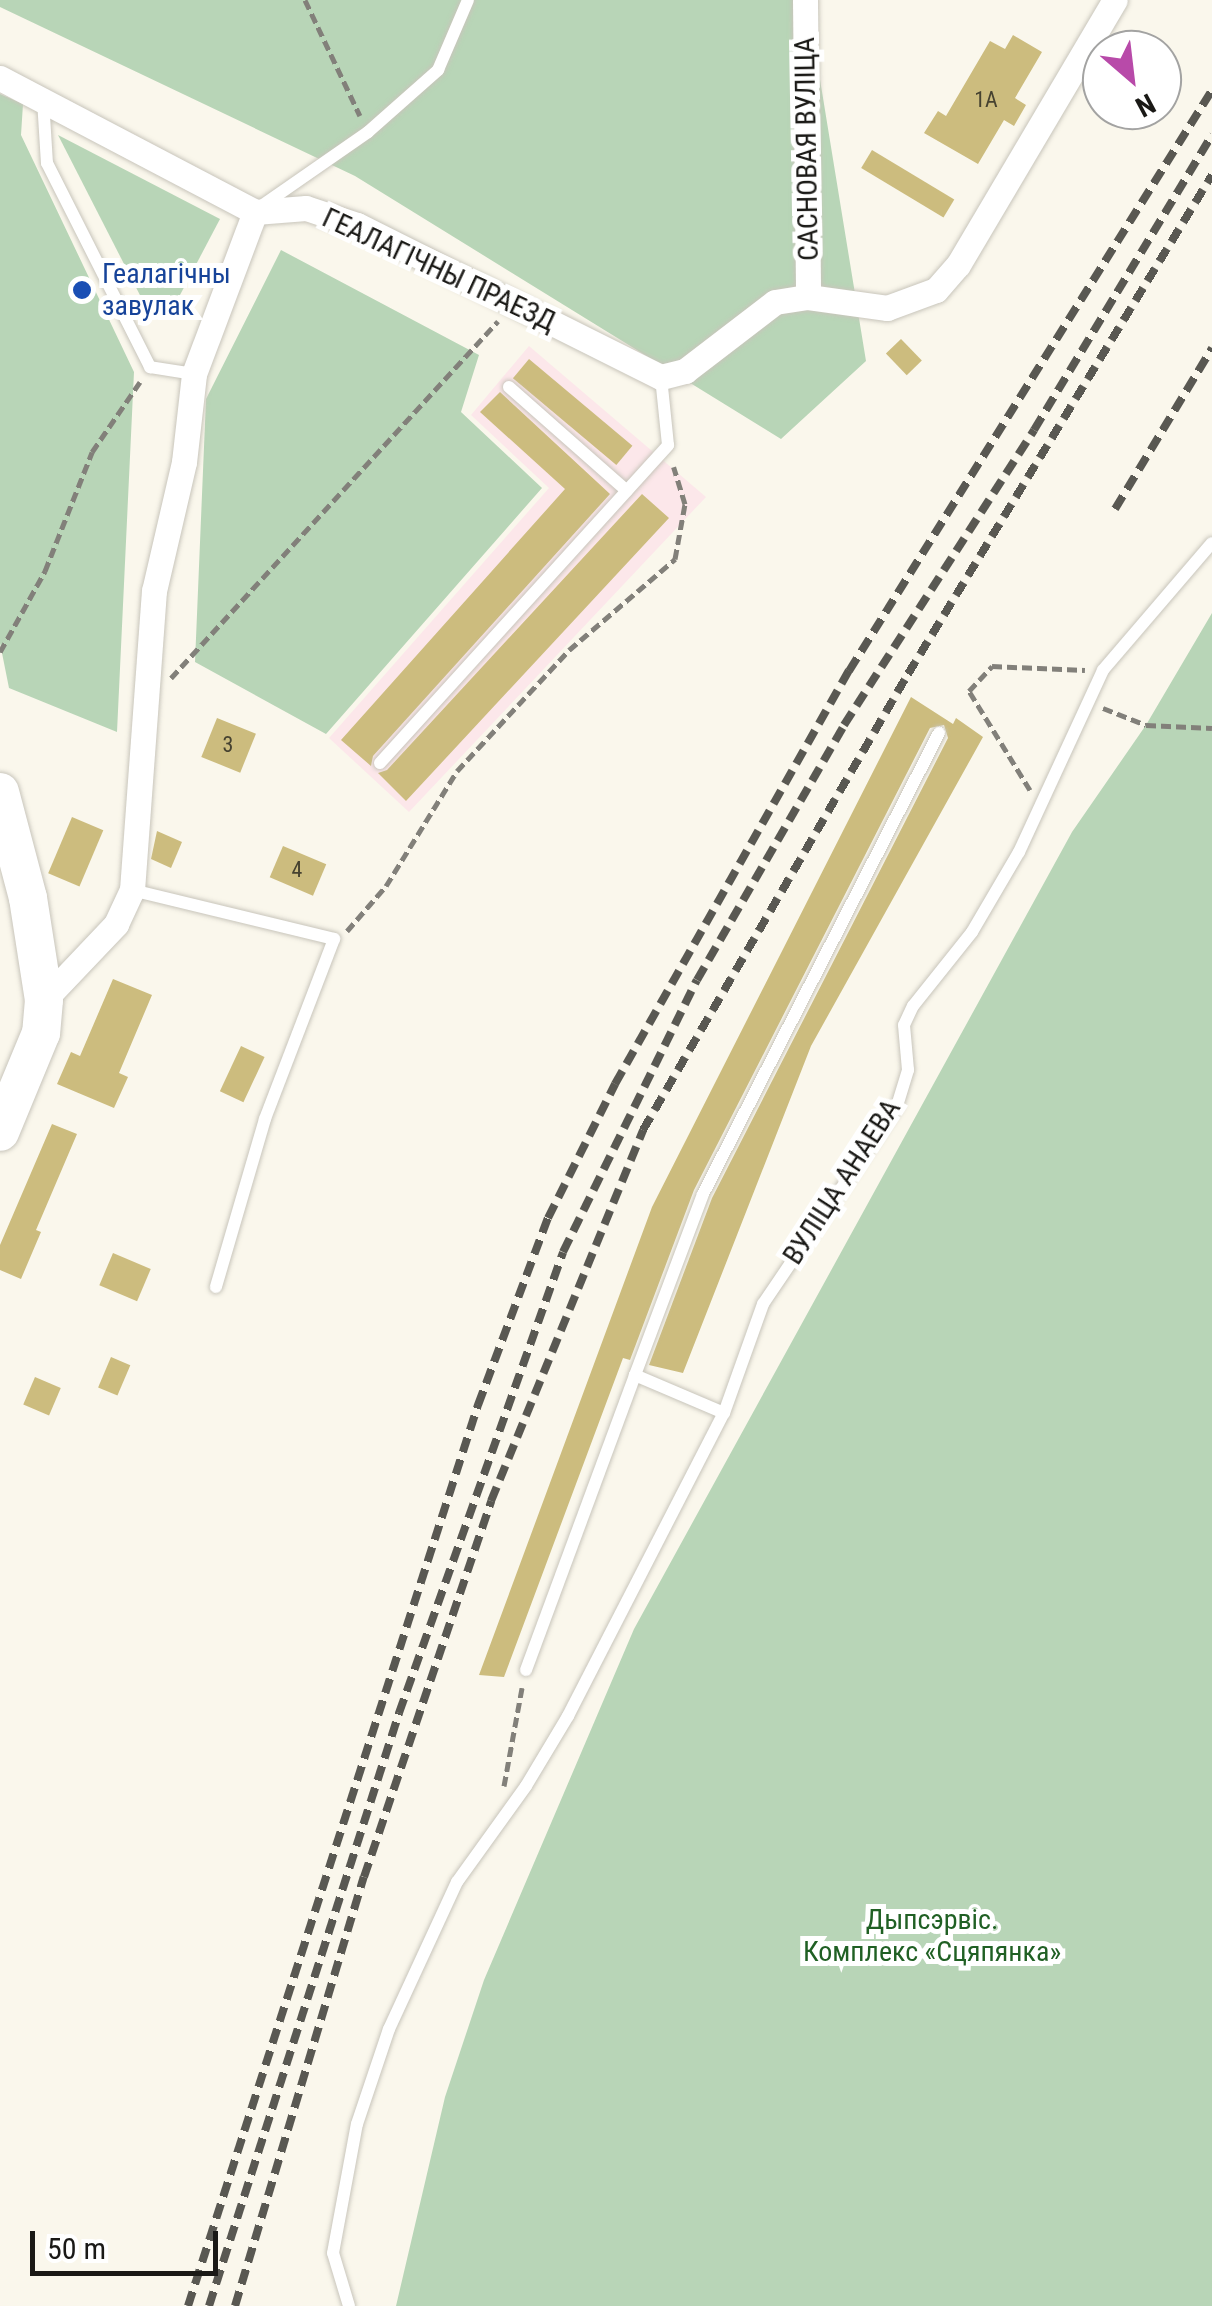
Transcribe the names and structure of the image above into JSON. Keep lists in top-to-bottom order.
{
  "streets": {
    "street": ["САСНОВАЯ ВУЛІЦА", "ГЕАЛАГІЧНЫ ПРАЕЗД"],
    "lane": ["ВУЛІЦА АНАЕВА"]
  },
  "crossings": [
    ["САСНОВАЯ ВУЛІЦА", "ГЕАЛАГІЧНЫ ПРАЕЗД"]
  ],
  "parks": ["Дыпсэрвіс. Комплекс «Сцяпянка»"],
  "places": ["Геалагічны завулак"],
  "house_numbers": ["1А", "3", "4"],
  "scale_bar": "50 m",
  "north": "bottom right"
}
